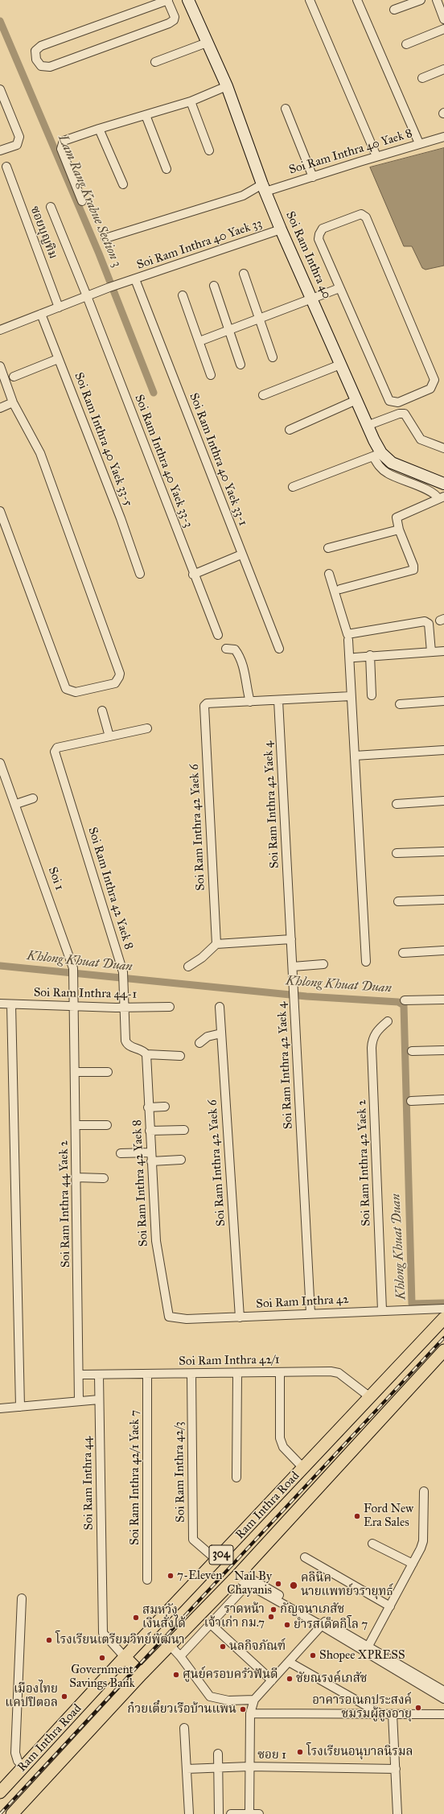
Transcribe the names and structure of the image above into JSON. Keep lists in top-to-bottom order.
{
  "streets": {
    "main road": ["Ram Inthra Road", "304"],
    "street": [
      "Soi Ram Inthra 40 Yaek 8",
      "ซอยบุญทิม",
      "Soi Ram Inthra 40 Yaek 33",
      "Soi Ram Inthra 40",
      "Soi Ram Inthra 40 Yaek 33-5",
      "Soi Ram Inthra 40 Yaek 33-1",
      "Soi Ram Inthra 40 Yaek 33-3",
      "Soi Ram Inthra 42 Yaek 4",
      "Soi Ram Inthra 42 Yaek 6",
      "Soi 1",
      "Soi Ram Inthra 42 Yaek 8",
      "Soi Ram Inthra 44-1",
      "Soi Ram Inthra 42 Yaek 2",
      "Soi Ram Inthra 44 Yaek 2",
      "Soi Ram Inthra 42",
      "Soi Ram Inthra 42/1",
      "Soi Ram Inthra 42/3",
      "Soi Ram Inthra 42/1 Yaek 7",
      "Soi Ram Inthra 44",
      "ซอย 1"
    ]
  },
  "crossings": [
    ["Soi Ram Inthra 40 Yaek 8", "Soi Ram Inthra 40"],
    ["ซอยบุญทิม", "Soi Ram Inthra 40 Yaek 33"],
    ["Soi Ram Inthra 40 Yaek 33", "Soi Ram Inthra 40"],
    ["Soi Ram Inthra 40 Yaek 33", "Soi Ram Inthra 40 Yaek 33-5"],
    ["Soi Ram Inthra 40 Yaek 33", "Soi Ram Inthra 40 Yaek 33-1"],
    ["Soi Ram Inthra 40 Yaek 33", "Soi Ram Inthra 40 Yaek 33-3"],
    ["Soi Ram Inthra 42 Yaek 4", "Soi Ram Inthra 42"],
    ["Soi Ram Inthra 42 Yaek 6", "Soi Ram Inthra 42"],
    ["Soi 1", "Soi Ram Inthra 44-1"],
    ["Soi 1", "Soi Ram Inthra 44 Yaek 2"],
    ["Soi Ram Inthra 42 Yaek 8", "Soi Ram Inthra 44-1"],
    ["Soi Ram Inthra 42 Yaek 8", "Soi Ram Inthra 42"],
    ["Soi Ram Inthra 44-1", "Soi Ram Inthra 44 Yaek 2"],
    ["Soi Ram Inthra 42 Yaek 2", "Soi Ram Inthra 42"],
    ["Soi Ram Inthra 44 Yaek 2", "Soi Ram Inthra 42/1"],
    ["Soi Ram Inthra 42/1", "Soi Ram Inthra 42/3"],
    ["Soi Ram Inthra 42/1", "Soi Ram Inthra 42/1 Yaek 7"],
    ["Soi Ram Inthra 42/1", "Soi Ram Inthra 44"],
    ["Soi Ram Inthra 42/1", "Ram Inthra Road"],
    ["Soi Ram Inthra 42/3", "Ram Inthra Road"],
    ["Soi Ram Inthra 44", "Ram Inthra Road"]
  ],
  "water": ["Lam Rang Krabue Section 3", "Khlong Khuat Duan"],
  "places": [
    "Ford New Era Sales",
    "7-Eleven",
    "Nail By Chayanis",
    "คลินิค นายแพทย์วรายุทธ์",
    "กัญจนาเภสัช",
    "ราดหน้า เจ้าเก่า กม.7",
    "สมหวัง เงินสั่งได้",
    "ยำรสเด็ดกิโล 7",
    "โรงเรียนเตรียมวิทย์พัฒนา",
    "นลกิจภัณฑ์",
    "Shopee XPRESS",
    "Government Savings Bank",
    "ศูนย์ครอบครัวฟันดี",
    "ชัยณรงค์เภสัช",
    "เมืองไทย แคปปิตอล",
    "อาคารอเนกประสงค์ ชมรมผู้สูงอายุ",
    "ก๋วยเตี๋ยวเรือบ้านแพน",
    "โรงเรียนอนุบาลนิรมล"
  ]
}
